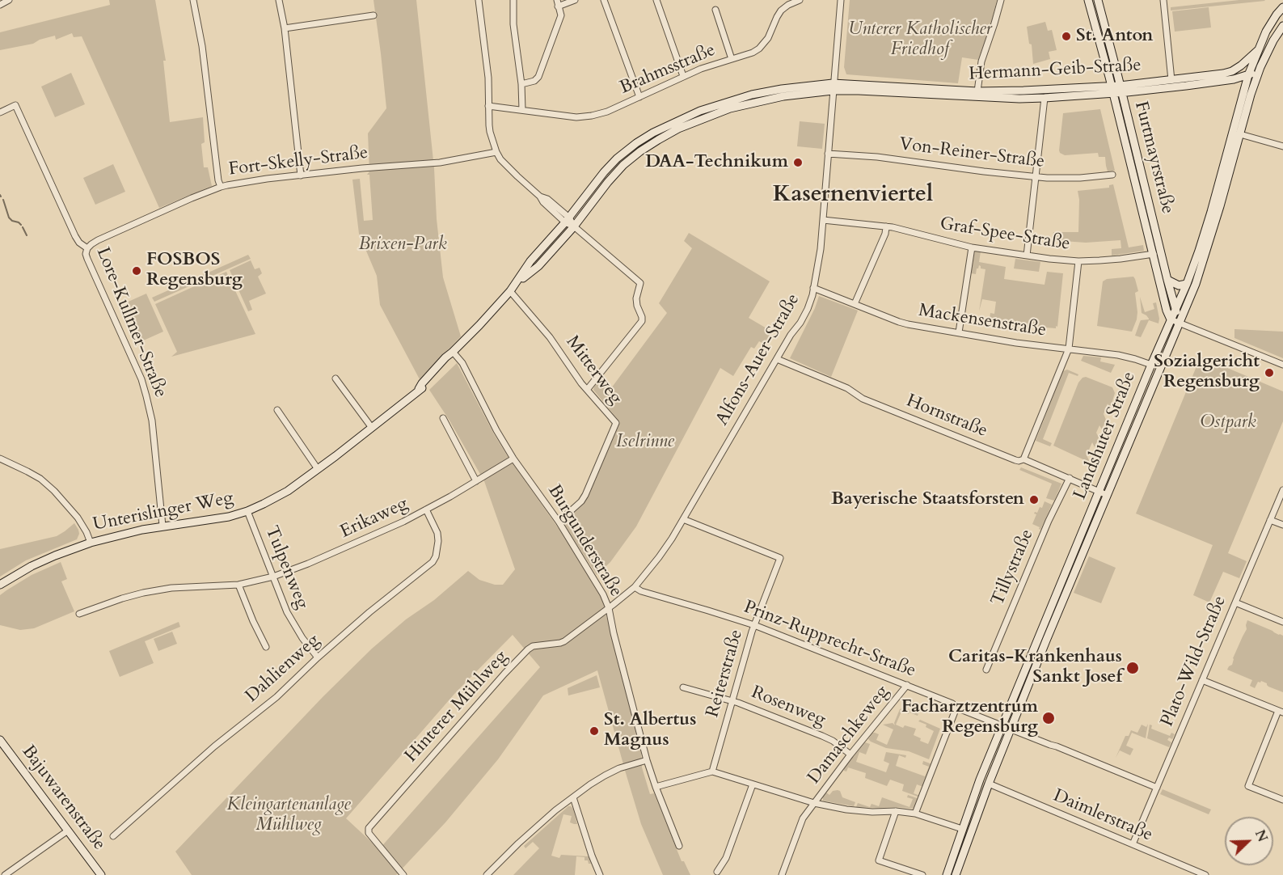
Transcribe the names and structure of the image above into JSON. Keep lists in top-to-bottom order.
{
  "streets": {
    "main road": [
      "Hermann-Geib-Straße",
      "Furtmayrstraße",
      "Landshuter Straße",
      "Unterislinger Weg",
      "Bajuwarenstraße"
    ],
    "street": [
      "Brahmsstraße",
      "Von-Reiner-Straße",
      "Fort-Skelly-Straße",
      "Graf-Spee-Straße",
      "Mackensenstraße",
      "Lore-Kullmer-Straße",
      "Alfons-Auer-Straße",
      "Mitterweg",
      "Hornstraße",
      "Erikaweg",
      "Burgunderstraße",
      "Tulpenweg",
      "Tillystraße",
      "Prinz-Rupprecht-Straße",
      "Plato-Wild-Straße",
      "Dahlienweg",
      "Reiterstraße",
      "Hinterer Mühlweg",
      "Rosenweg",
      "Damaschkeweg",
      "Daimlerstraße"
    ]
  },
  "crossings": [
    ["Hermann-Geib-Straße", "Furtmayrstraße"],
    ["Hermann-Geib-Straße", "Alfons-Auer-Straße"],
    ["Hermann-Geib-Straße", "Mitterweg"],
    ["Hermann-Geib-Straße", "Landshuter Straße"],
    ["Hermann-Geib-Straße", "Unterislinger Weg"],
    ["Hermann-Geib-Straße", "Burgunderstraße"],
    ["Von-Reiner-Straße", "Alfons-Auer-Straße"],
    ["Furtmayrstraße", "Graf-Spee-Straße"],
    ["Furtmayrstraße", "Landshuter Straße"],
    ["Fort-Skelly-Straße", "Lore-Kullmer-Straße"],
    ["Graf-Spee-Straße", "Alfons-Auer-Straße"],
    ["Mackensenstraße", "Alfons-Auer-Straße"],
    ["Mackensenstraße", "Landshuter Straße"],
    ["Lore-Kullmer-Straße", "Unterislinger Weg"],
    ["Alfons-Auer-Straße", "Hornstraße"],
    ["Alfons-Auer-Straße", "Burgunderstraße"],
    ["Alfons-Auer-Straße", "Prinz-Rupprecht-Straße"],
    ["Alfons-Auer-Straße", "Reiterstraße"],
    ["Alfons-Auer-Straße", "Hinterer Mühlweg"],
    ["Mitterweg", "Burgunderstraße"],
    ["Hornstraße", "Landshuter Straße"],
    ["Hornstraße", "Tillystraße"],
    ["Landshuter Straße", "Prinz-Rupprecht-Straße"],
    ["Landshuter Straße", "Daimlerstraße"],
    ["Unterislinger Weg", "Burgunderstraße"],
    ["Unterislinger Weg", "Tulpenweg"],
    ["Erikaweg", "Burgunderstraße"],
    ["Erikaweg", "Tulpenweg"],
    ["Erikaweg", "Dahlienweg"],
    ["Burgunderstraße", "Hinterer Mühlweg"],
    ["Tulpenweg", "Dahlienweg"],
    ["Prinz-Rupprecht-Straße", "Plato-Wild-Straße"],
    ["Prinz-Rupprecht-Straße", "Reiterstraße"],
    ["Prinz-Rupprecht-Straße", "Damaschkeweg"],
    ["Plato-Wild-Straße", "Daimlerstraße"],
    ["Reiterstraße", "Rosenweg"],
    ["Rosenweg", "Damaschkeweg"]
  ],
  "districts": ["Kasernenviertel"],
  "parks": [
    "Unterer Katholischer Friedhof",
    "Brixen-Park",
    "Ostpark",
    "Iselrinne",
    "Kleingartenanlage Mühlweg"
  ],
  "places": [
    "St. Anton",
    "DAA-Technikum",
    "FOSBOS Regensburg",
    "Sozialgericht Regensburg",
    "Bayerische Staatsforsten",
    "Caritas-Krankenhaus Sankt Josef",
    "Facharztzentrum Regensburg",
    "St. Albertus Magnus"
  ],
  "north": "top right"
}
